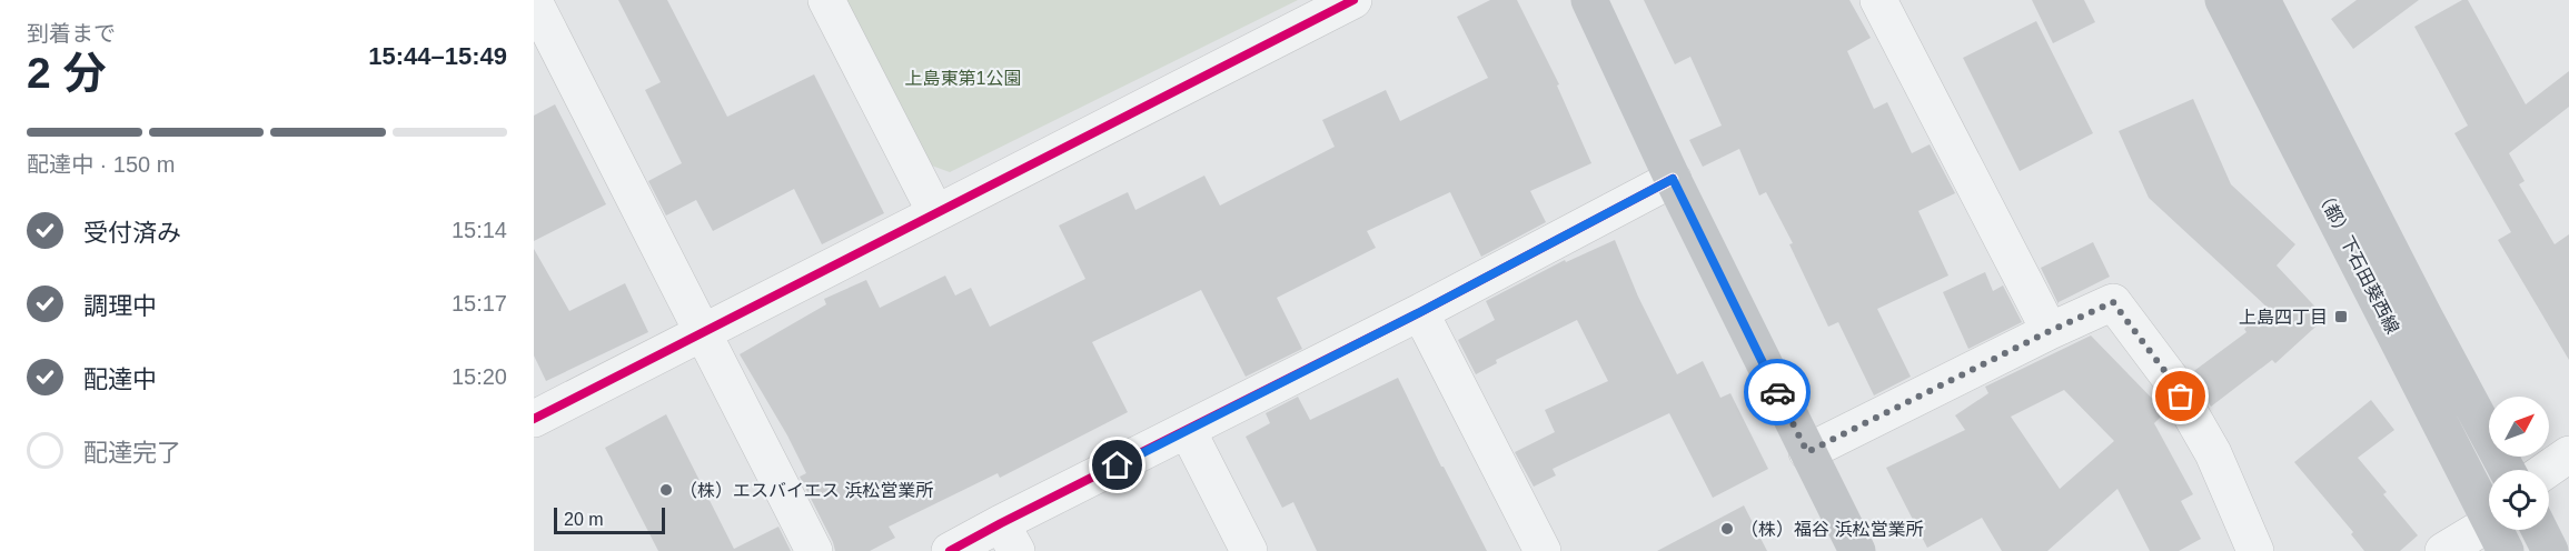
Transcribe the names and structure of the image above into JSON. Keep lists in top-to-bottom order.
{
  "streets": {
    "street": ["（都）下石田葵西線"]
  },
  "parks": ["上島東第1公園"],
  "places": {
    "transit": ["上島四丁目"],
    "other": ["（株）エスバイエス 浜松営業所", "（株）福谷 浜松営業所"]
  },
  "scale_bar": "20 m",
  "north": "top right",
  "page": {
    "heading": ["2 分", "到着まで", "15:44–15:49"],
    "bar": "配達中 · 150 m",
    "list": [
      ["受付済み", "15:14"],
      ["調理中", "15:17"],
      ["配達中", "15:20"],
      "配達完了"
    ],
    "scale": "20 m"
  }
}
